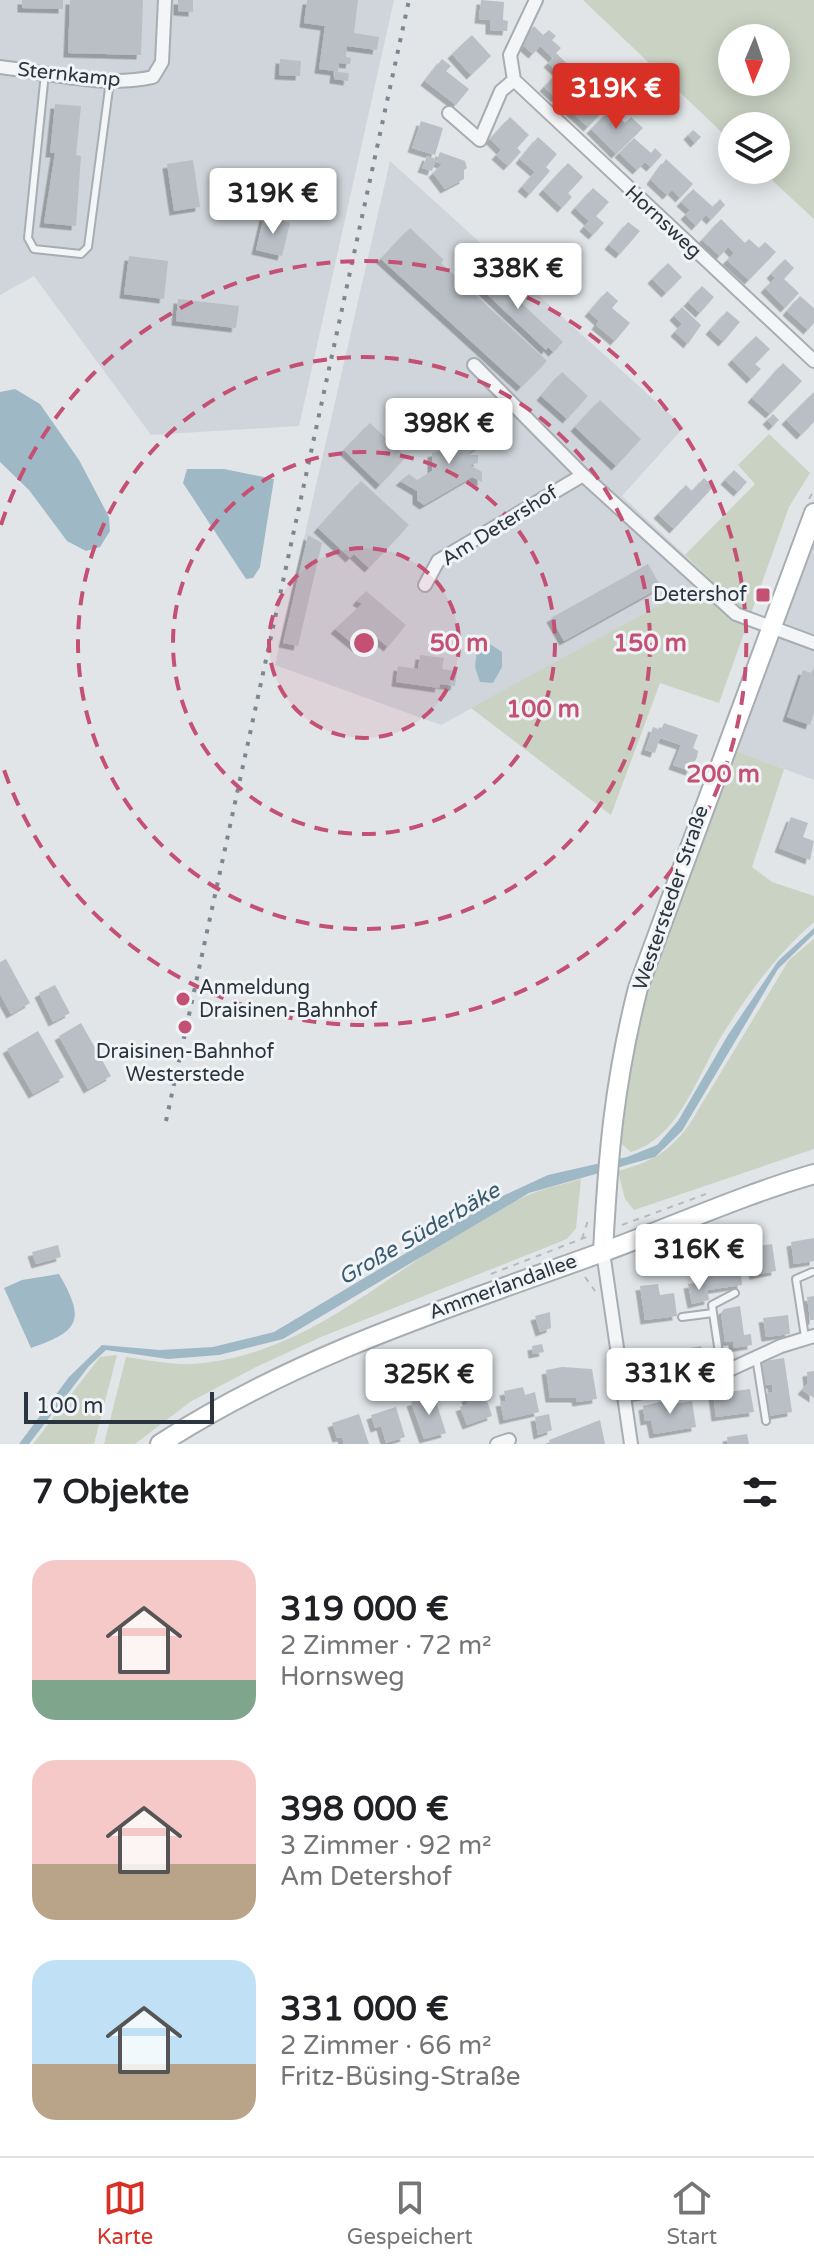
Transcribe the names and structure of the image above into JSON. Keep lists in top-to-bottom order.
{
  "streets": {
    "main road": ["Westersteder Straße", "Ammerlandallee"],
    "street": ["Sternkamp", "Hornsweg", "Am Detershof"]
  },
  "crossings": [
    ["Am Detershof", "Westersteder Straße"],
    ["Westersteder Straße", "Ammerlandallee"]
  ],
  "water": ["Große Süderbäke"],
  "places": {
    "transit": ["Detershof"],
    "other": ["Anmeldung Draisinen-Bahnhof", "Draisinen-Bahnhof Westerstede"]
  },
  "scale_bar": "100 m",
  "north": "bottom",
  "page": {
    "price": [
      "319K €",
      "319K €",
      "338K €",
      "398K €",
      "316K €",
      "331K €",
      "325K €"
    ],
    "scale": "100 m",
    "heading": "7 Objekte",
    "list": [
      {
        "name": "319 000 €",
        "note": "2 Zimmer · 72 m² · Hornsweg"
      },
      {
        "name": "398 000 €",
        "note": "3 Zimmer · 92 m² · Am Detershof"
      },
      {
        "name": "331 000 €",
        "note": "2 Zimmer · 66 m² · Fritz-Büsing-Straße"
      }
    ],
    "tabs": ["Karte", "Gespeichert", "Start"]
  },
  "rings": [
    "50 m",
    "150 m",
    "100 m",
    "200 m"
  ]
}
